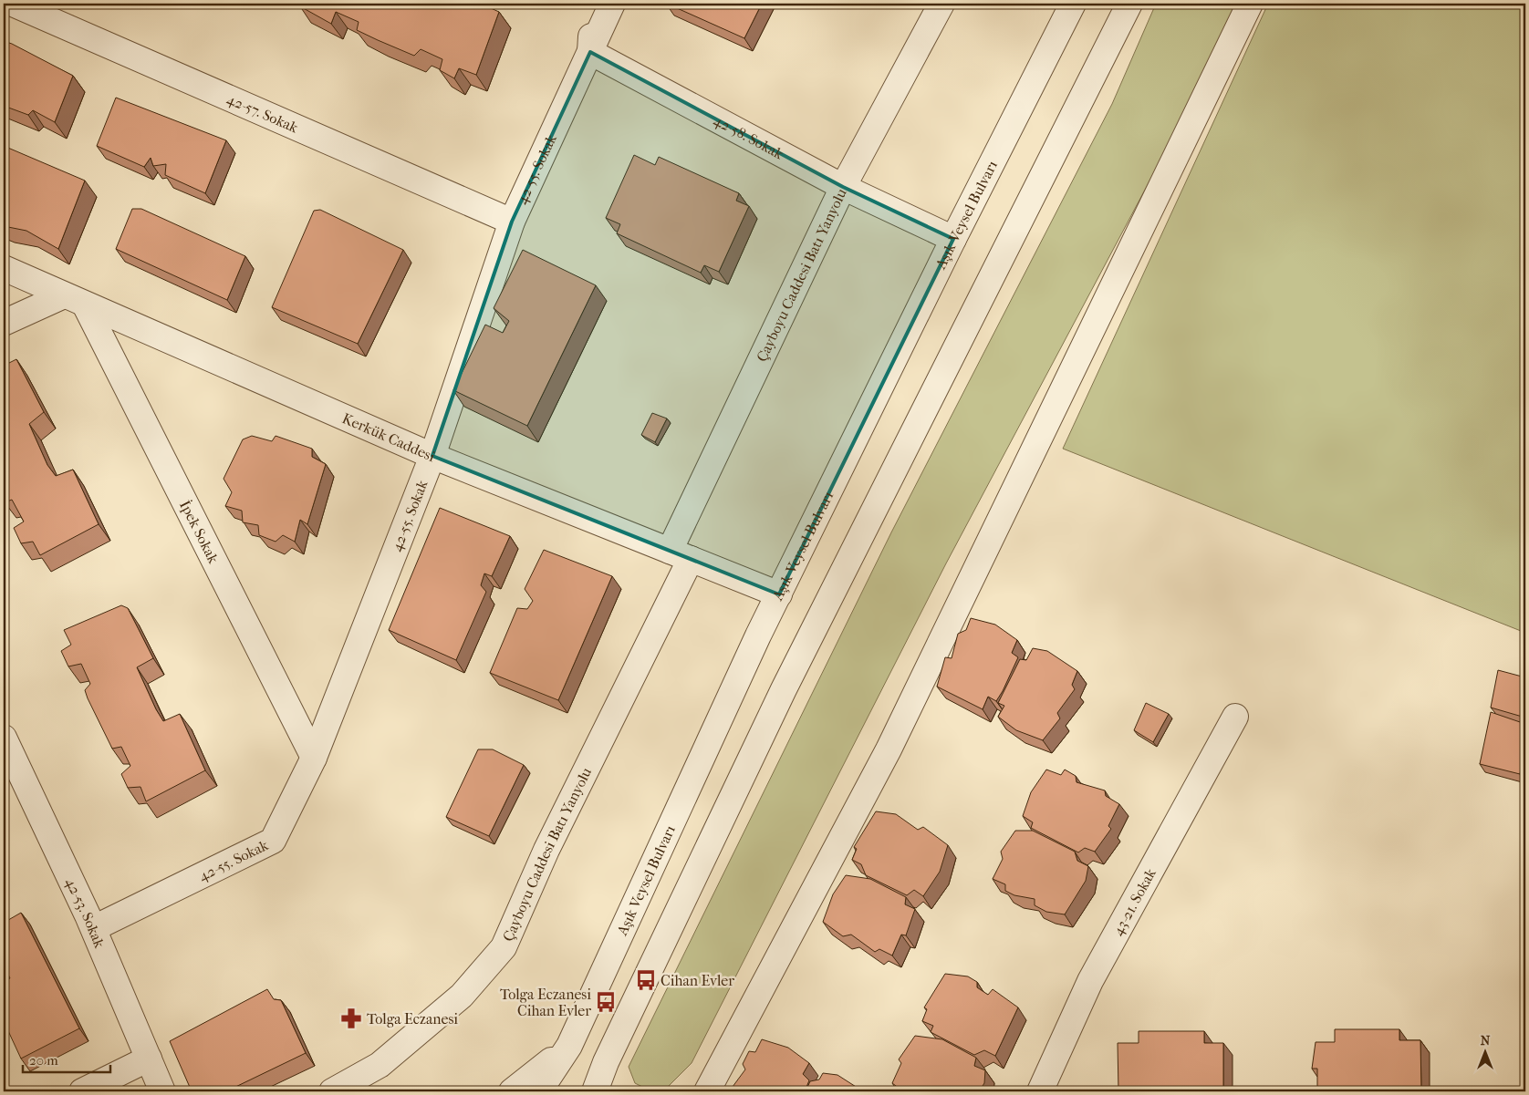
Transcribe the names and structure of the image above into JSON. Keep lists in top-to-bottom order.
{
  "streets": {
    "street": [
      "42-57. Sokak",
      "42-58. Sokak",
      "42-55. Sokak",
      "Aşık Veysel Bulvarı",
      "Çayboyu Caddesi Batı Yanyolu",
      "Kerkük Caddesi",
      "İpek Sokak",
      "43-21. Sokak",
      "42-53. Sokak"
    ]
  },
  "crossings": [
    ["42-57. Sokak", "42-55. Sokak"],
    ["42-58. Sokak", "42-55. Sokak"],
    ["42-58. Sokak", "Aşık Veysel Bulvarı"],
    ["42-58. Sokak", "Çayboyu Caddesi Batı Yanyolu"],
    ["42-55. Sokak", "Kerkük Caddesi"],
    ["42-55. Sokak", "İpek Sokak"],
    ["42-55. Sokak", "42-53. Sokak"],
    ["Aşık Veysel Bulvarı", "Kerkük Caddesi"],
    ["Çayboyu Caddesi Batı Yanyolu", "Kerkük Caddesi"],
    ["Kerkük Caddesi", "İpek Sokak"]
  ],
  "places": {
    "bus stop": ["Cihan Evler", "Tolga Eczanesi Cihan Evler"],
    "pharmacy": ["Tolga Eczanesi"]
  },
  "scale_bar": "20 m",
  "north": "top"
}
